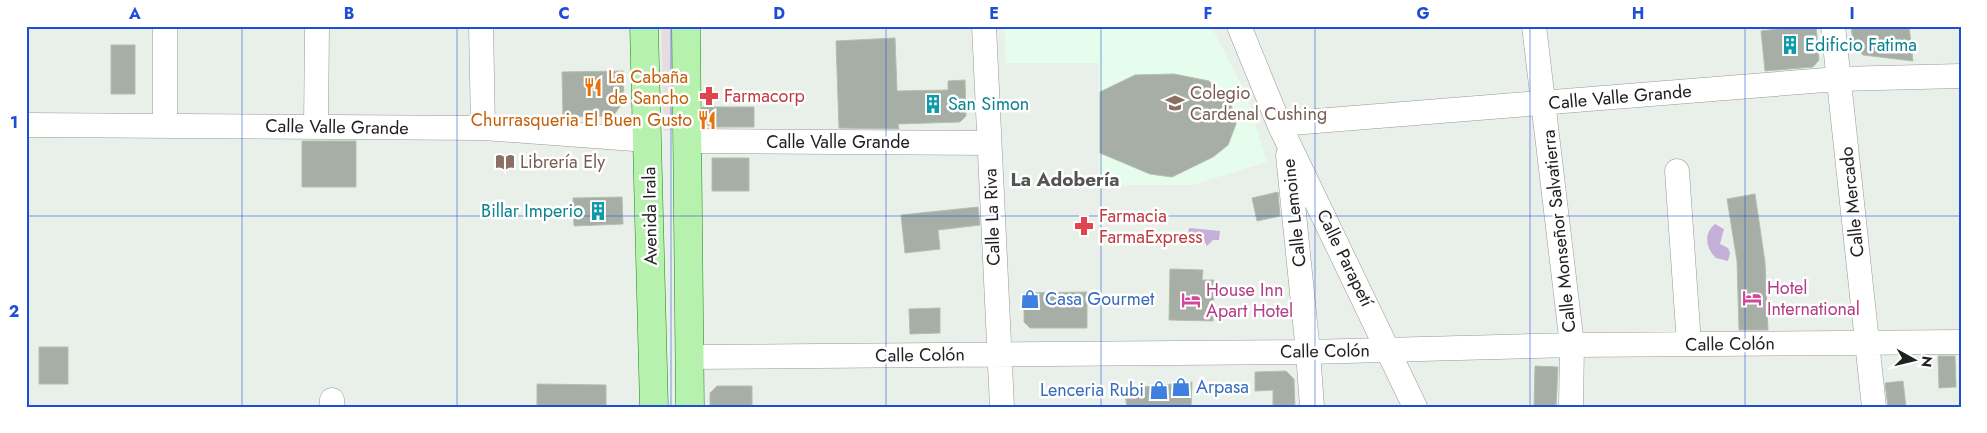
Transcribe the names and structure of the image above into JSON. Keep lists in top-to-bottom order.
{
  "streets": {
    "main road": ["Avenida Irala"],
    "street": [
      "Calle Valle Grande",
      "Calle Mercado",
      "Calle Lemoine",
      "Calle La Riva",
      "Calle Monseñor Salvatierra",
      "Calle Parapetí",
      "Calle Colón"
    ]
  },
  "crossings": [
    ["Calle Valle Grande", "Calle Mercado"],
    ["Calle Valle Grande", "Calle Lemoine"],
    ["Calle Valle Grande", "Avenida Irala"],
    ["Calle Valle Grande", "Calle La Riva"],
    ["Calle Valle Grande", "Calle Monseñor Salvatierra"],
    ["Calle Valle Grande", "Calle Parapetí"],
    ["Calle Mercado", "Calle Colón"],
    ["Calle Lemoine", "Calle Parapetí"],
    ["Calle Lemoine", "Calle Colón"],
    ["Calle La Riva", "Calle Colón"],
    ["Calle Monseñor Salvatierra", "Calle Colón"],
    ["Calle Parapetí", "Calle Colón"]
  ],
  "districts": ["La Adobería"],
  "places": {
    "building": ["Edificio Fatima", "San Simon", "Billar Imperio"],
    "restaurant": ["La Cabaña de Sancho", "Churrasqueria El Buen Gusto"],
    "pharmacy": ["Farmacorp", "Farmacia FarmaExpress"],
    "school or university": ["Colegio Cardenal Cushing"],
    "library": ["Librería Ely"],
    "hotel": ["Hotel International", "House Inn Apart Hotel"],
    "shop": ["Casa Gourmet", "Arpasa", "Lenceria Rubi"]
  },
  "north": "right",
  "grid": {
    "columns": [
      "A",
      "B",
      "C",
      "D",
      "E",
      "F",
      "G",
      "H",
      "I"
    ],
    "rows": ["1", "2"]
  }
}
